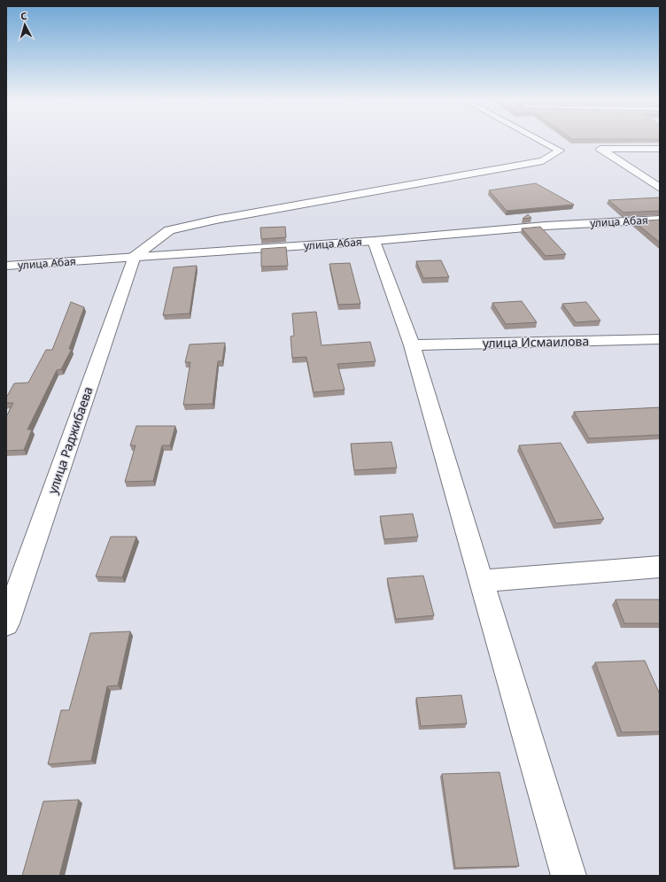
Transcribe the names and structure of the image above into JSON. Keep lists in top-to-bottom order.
{
  "streets": {
    "street": ["улица Абая", "улица Исмаилова", "улица Раджибаева"]
  },
  "crossings": [
    ["улица Абая", "улица Раджибаева"]
  ],
  "north": "top"
}
